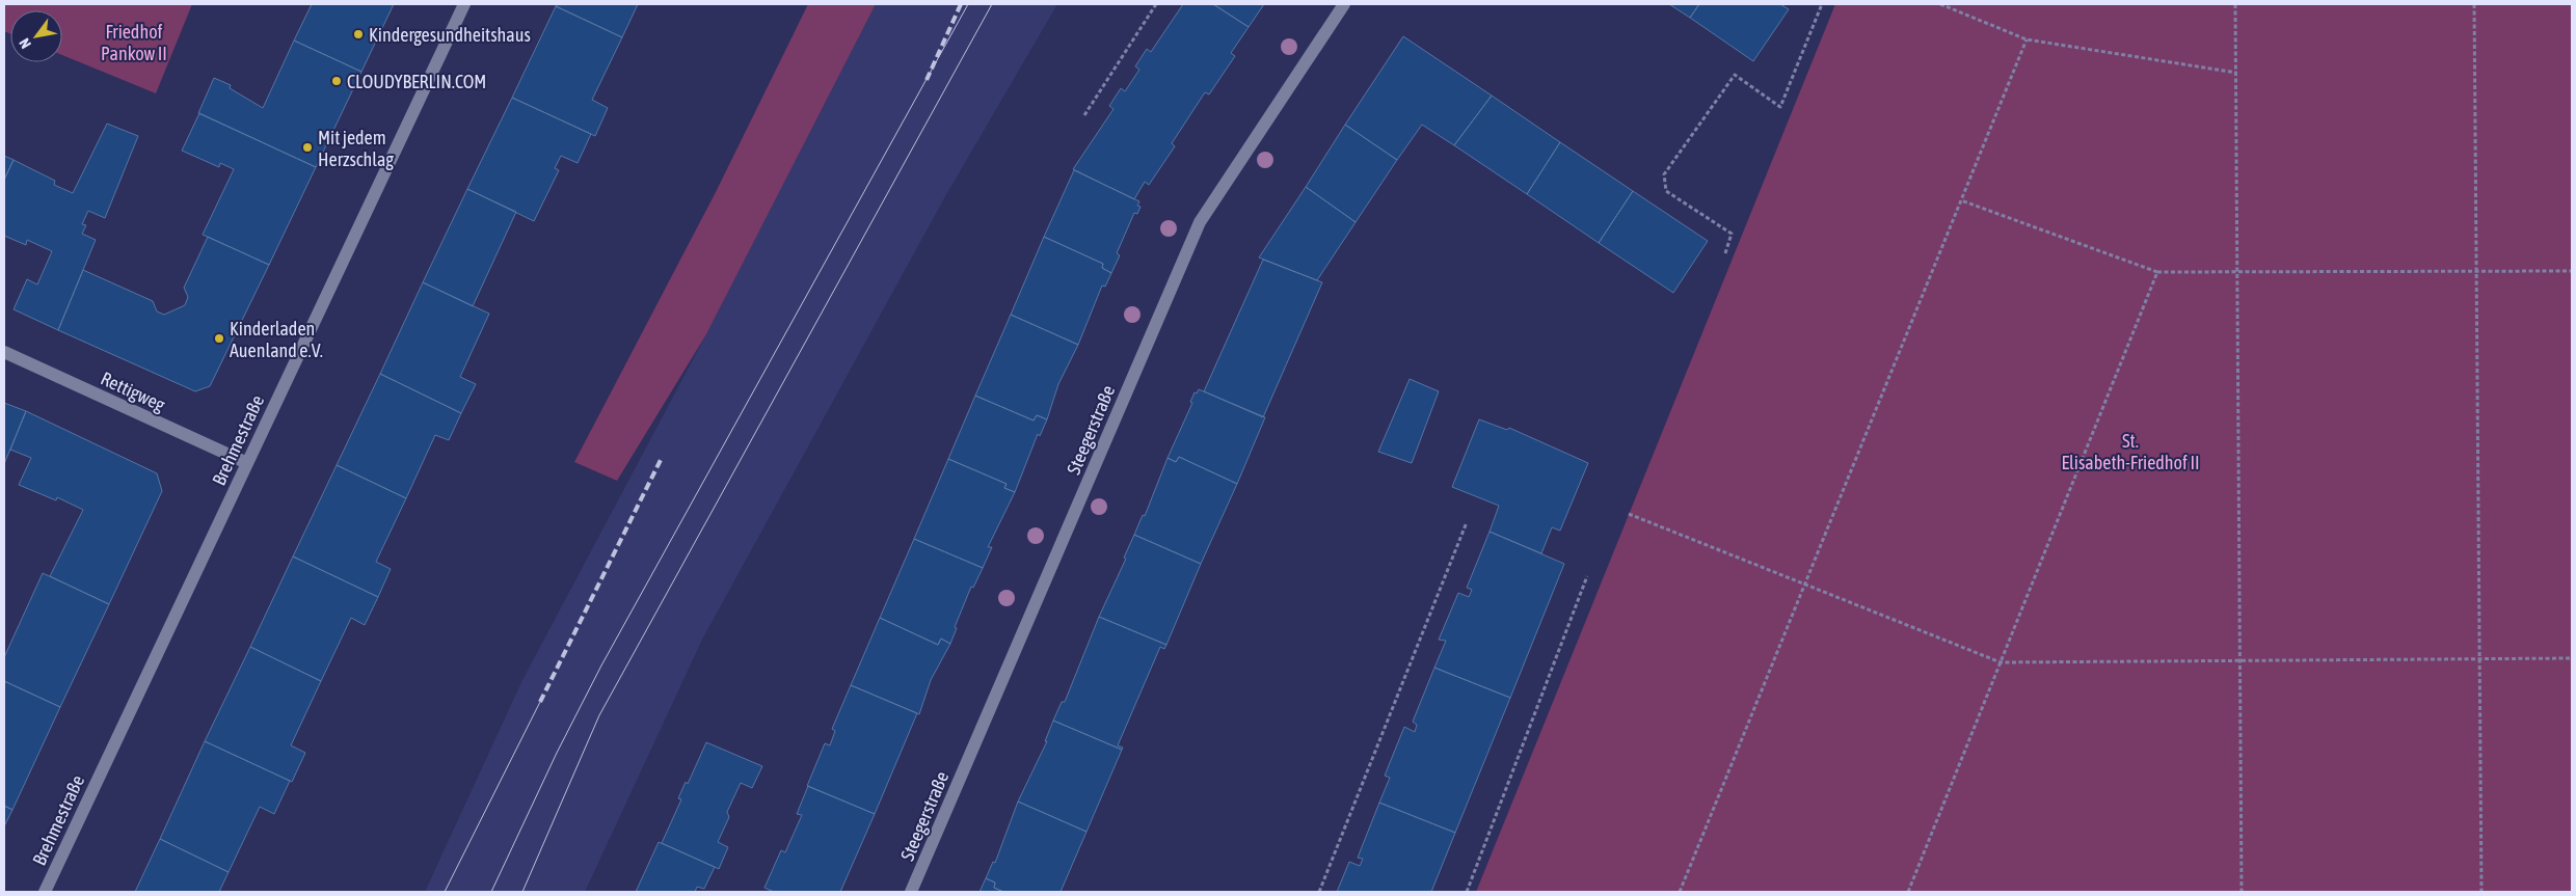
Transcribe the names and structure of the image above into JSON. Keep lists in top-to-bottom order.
{
  "streets": {
    "street": ["Rettigweg", "Steegerstraße", "Brehmestraße"]
  },
  "crossings": [
    ["Rettigweg", "Brehmestraße"]
  ],
  "parks": ["Friedhof Pankow II", "St. Elisabeth-Friedhof II"],
  "places": [
    "Kindergesundheitshaus",
    "CLOUDYBERLIN.COM",
    "Mit jedem Herzschlag",
    "Kinderladen Auenland e.V."
  ],
  "north": "bottom left"
}
